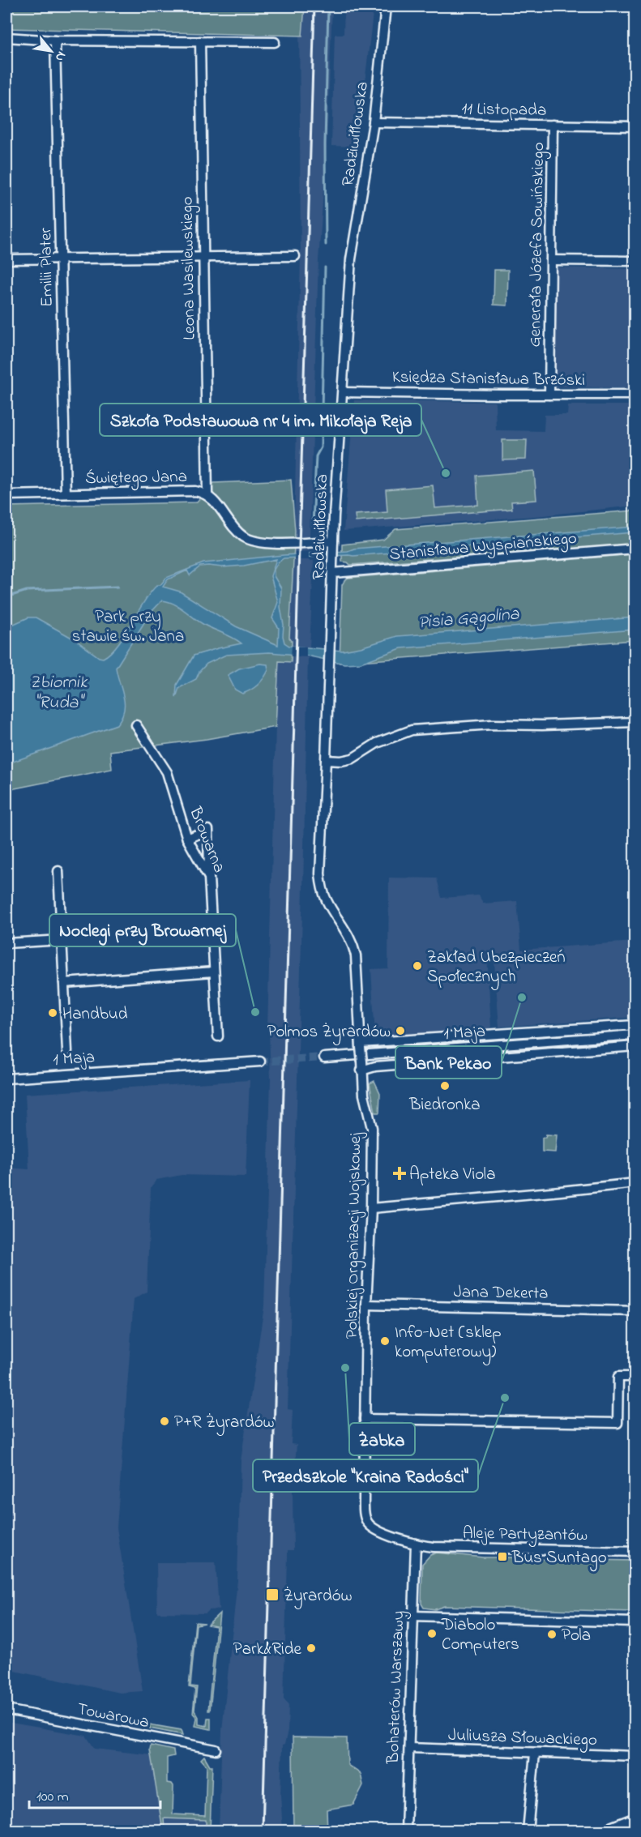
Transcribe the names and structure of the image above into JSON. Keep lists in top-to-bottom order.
{
  "streets": {
    "street": [
      "11 Listopada",
      "Radziwiłłowska",
      "Generała Józefa Sowińskiego",
      "Emilii Plater",
      "Leona Wasilewskiego",
      "Księdza Stanisława Brzóski",
      "Świętego Jana",
      "Stanisława Wyspiańskiego",
      "Browarna",
      "1 Maja",
      "Polskiej Organizacji Wojskowej",
      "Jana Dekerta",
      "Aleje Partyzantów",
      "Bohaterów Warszawy",
      "Towarowa",
      "Juliusza Słowackiego"
    ]
  },
  "crossings": [
    ["11 Listopada", "Radziwiłłowska"],
    ["11 Listopada", "Generała Józefa Sowińskiego"],
    ["Radziwiłłowska", "Księdza Stanisława Brzóski"],
    ["Radziwiłłowska", "Świętego Jana"],
    ["Radziwiłłowska", "Stanisława Wyspiańskiego"],
    ["Radziwiłłowska", "1 Maja"],
    ["Radziwiłłowska", "Polskiej Organizacji Wojskowej"],
    ["Generała Józefa Sowińskiego", "Księdza Stanisława Brzóski"],
    ["Emilii Plater", "Świętego Jana"],
    ["Leona Wasilewskiego", "Świętego Jana"],
    ["1 Maja", "Polskiej Organizacji Wojskowej"],
    ["Polskiej Organizacji Wojskowej", "Jana Dekerta"],
    ["Polskiej Organizacji Wojskowej", "Aleje Partyzantów"],
    ["Polskiej Organizacji Wojskowej", "Bohaterów Warszawy"],
    ["Aleje Partyzantów", "Bohaterów Warszawy"],
    ["Bohaterów Warszawy", "Juliusza Słowackiego"]
  ],
  "water": ["Pisia Gągolina", "Zbiornik \"Ruda\""],
  "parks": ["Park przy stawie św. Jana"],
  "places": {
    "other": [
      "Szkoła Podstawowa nr 4 im. Mikołaja Reja",
      "Zakład Ubezpieczeń Społecznych",
      "Bank Pekao",
      "Noclegi przy Browarnej",
      "Handbud",
      "Polmos Żyrardów",
      "Biedronka",
      "Info-Net (sklep komputerowy)",
      "Żabka",
      "Przedszkole \"Kraina Radości\"",
      "P+R Żyrardów",
      "Diabolo Computers",
      "Pola",
      "Park&Ride"
    ],
    "health": ["Apteka Viola"],
    "transit": ["Bus Suntago", "Żyrardów"]
  },
  "scale_bar": "100 m",
  "north": "bottom right"
}
